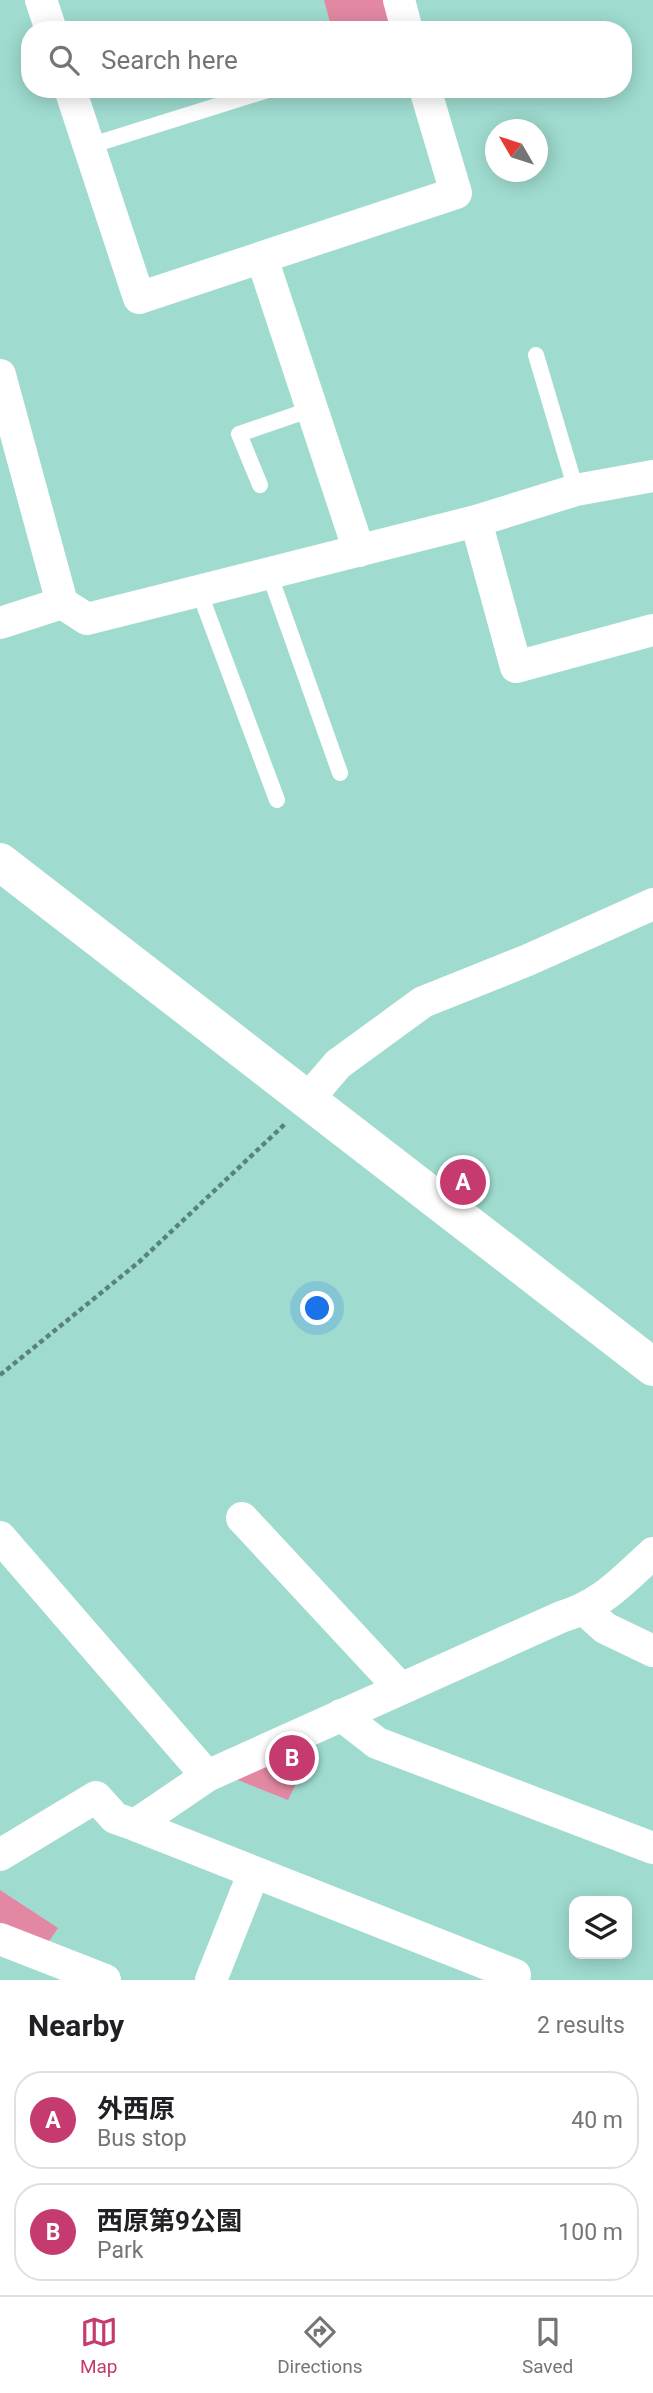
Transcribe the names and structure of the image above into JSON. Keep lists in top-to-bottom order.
{
  "north": "top left",
  "page": {
    "search": "Search here",
    "pins": ["A", "B"],
    "heading": ["Nearby", "2 results"],
    "list": [
      {
        "mark": "A",
        "name": "外西原",
        "note": "Bus stop",
        "value": "40 m"
      },
      {
        "mark": "B",
        "name": "西原第9公園",
        "note": "Park",
        "value": "100 m"
      }
    ],
    "nav": ["Map", "Directions", "Saved"]
  }
}
